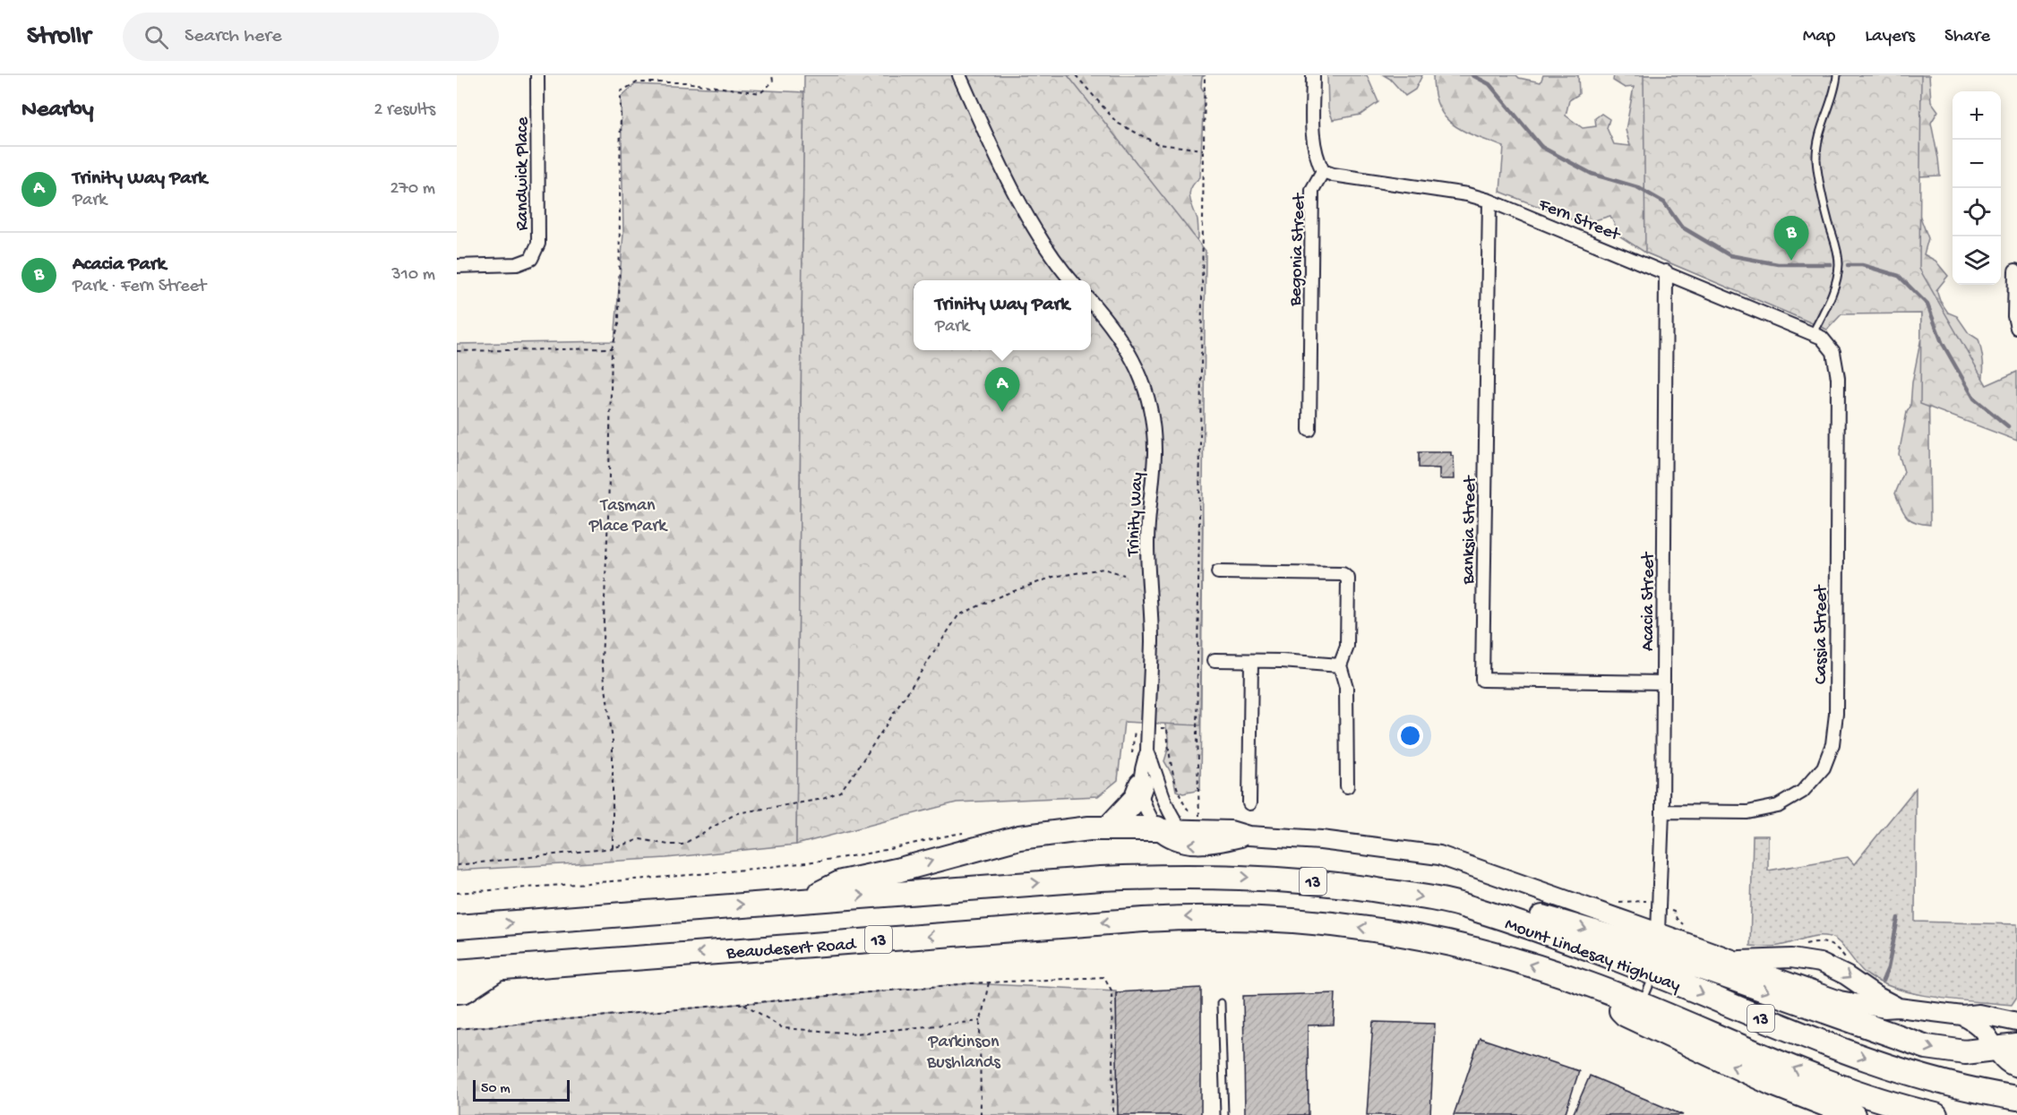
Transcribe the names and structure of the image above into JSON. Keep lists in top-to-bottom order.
{
  "streets": {
    "highway": ["13", "Beaudesert Road", "Mount Lindesay Highway"],
    "street": [
      "Randwick Place",
      "Fern Street",
      "Begonia Street",
      "Trinity Way",
      "Banksia Street",
      "Acacia Street",
      "Cassia Street"
    ]
  },
  "crossings": [
    ["Fern Street", "Begonia Street"],
    ["Fern Street", "Banksia Street"],
    ["Fern Street", "Acacia Street"],
    ["Fern Street", "Cassia Street"],
    ["Banksia Street", "Acacia Street"],
    ["Acacia Street", "Cassia Street"],
    ["13", "Mount Lindesay Highway"],
    ["Beaudesert Road", "Mount Lindesay Highway"]
  ],
  "parks": ["Tasman Place Park", "Parkinson Bushlands"],
  "scale_bar": "50 m",
  "page": {
    "header": "Strollr",
    "search": "Search here",
    "nav": ["Map", "Layers", "Share"],
    "heading": ["Nearby", "2 results"],
    "map_buttons": ["+", "−"],
    "list": [
      {
        "mark": "A",
        "name": "Trinity Way Park",
        "note": "Park",
        "value": "270 m"
      },
      {
        "mark": "B",
        "name": "Acacia Park",
        "note": "Park · Fern Street",
        "value": "310 m"
      }
    ],
    "pins": ["B", "A"],
    "popup": ["Trinity Way Park", "Park"],
    "scale": "50 m"
  }
}
